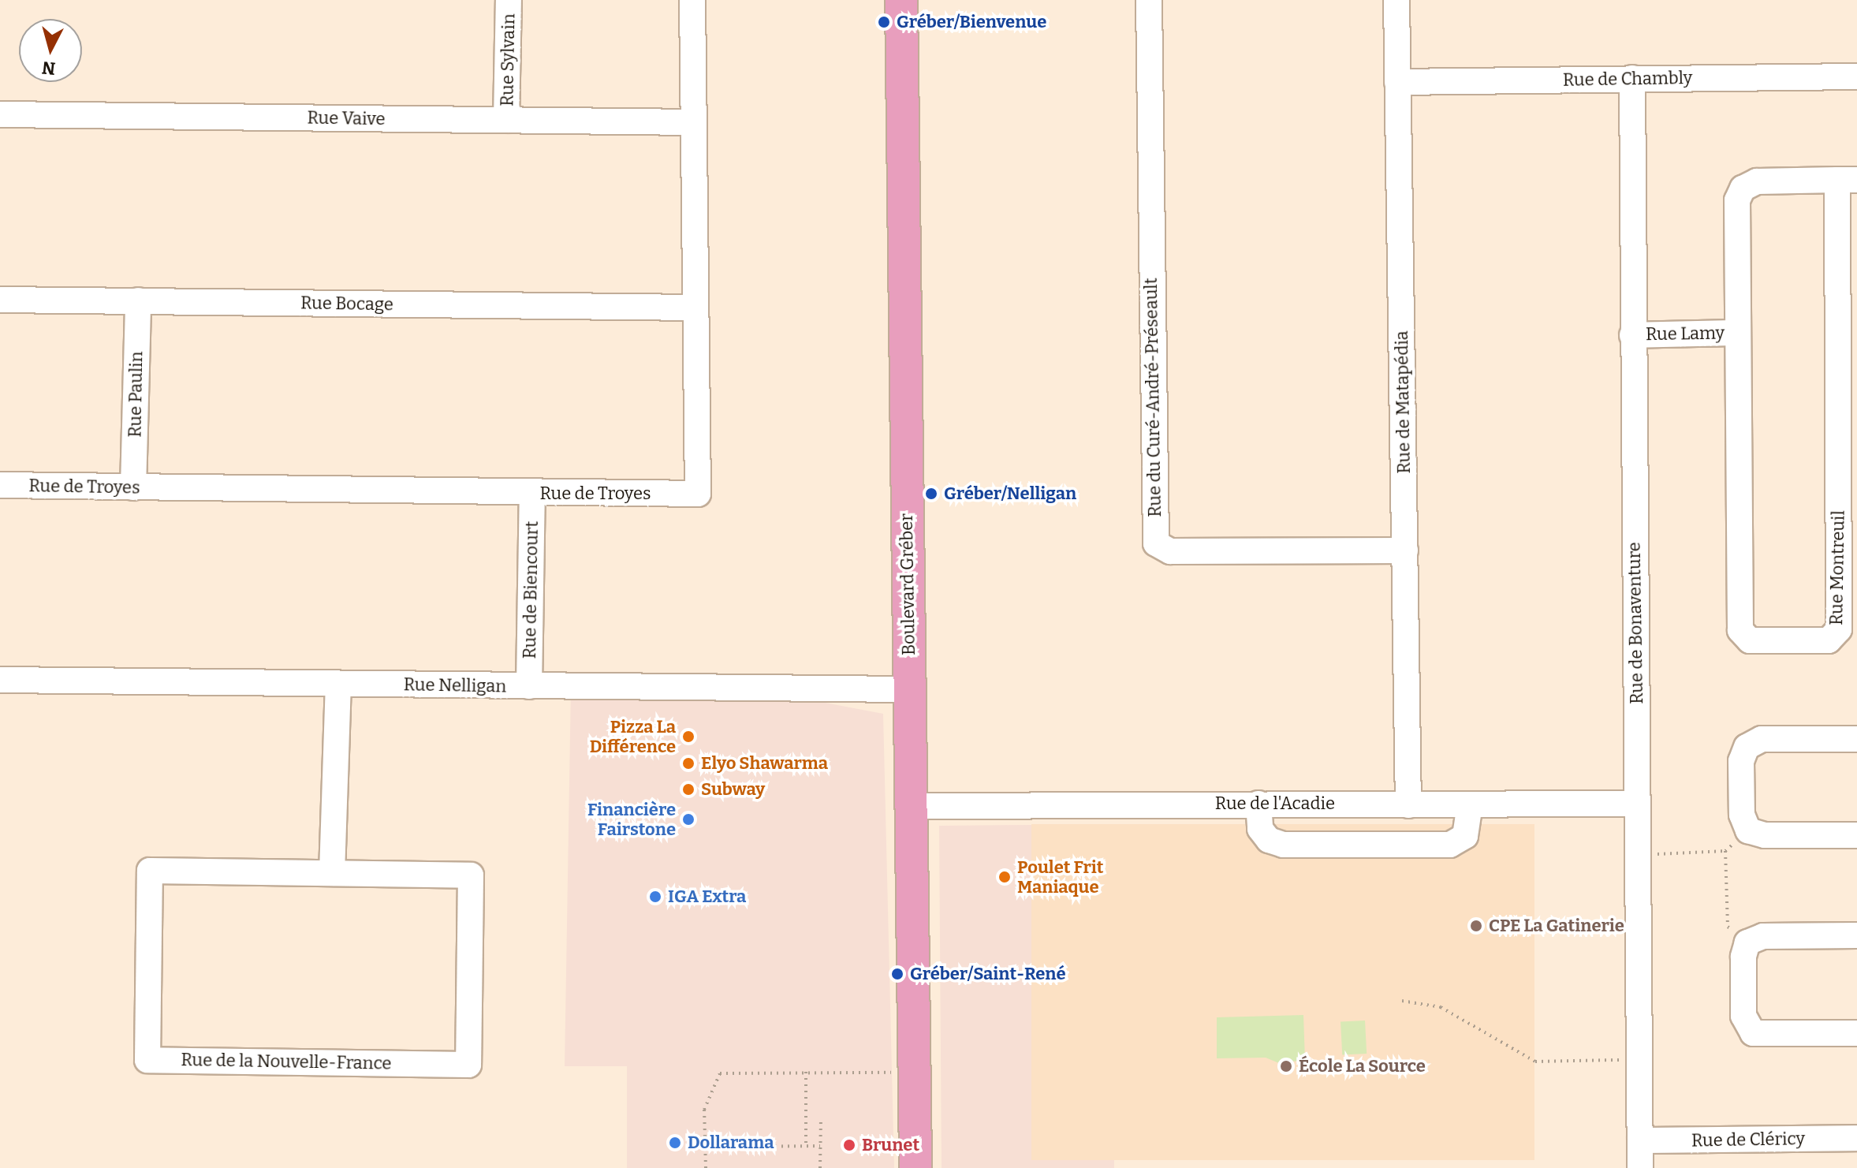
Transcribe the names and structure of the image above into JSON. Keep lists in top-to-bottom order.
{
  "streets": {
    "main road": ["Boulevard Gréber"],
    "street": [
      "Rue Sylvain",
      "Rue de Chambly",
      "Rue Vaive",
      "Rue Bocage",
      "Rue Lamy",
      "Rue Paulin",
      "Rue du Curé-André-Préseault",
      "Rue de Matapédia",
      "Rue de Troyes",
      "Rue Montreuil",
      "Rue de Biencourt",
      "Rue de Bonaventure",
      "Rue Nelligan",
      "Rue de l'Acadie",
      "Rue de la Nouvelle-France",
      "Rue de Cléricy"
    ]
  },
  "crossings": [
    ["Rue Sylvain", "Rue Vaive"],
    ["Rue de Chambly", "Rue de Matapédia"],
    ["Rue de Chambly", "Rue de Bonaventure"],
    ["Rue Vaive", "Rue de Troyes"],
    ["Rue Bocage", "Rue Paulin"],
    ["Rue Bocage", "Rue de Troyes"],
    ["Rue Lamy", "Rue Montreuil"],
    ["Rue Lamy", "Rue de Bonaventure"],
    ["Rue Paulin", "Rue de Troyes"],
    ["Rue du Curé-André-Préseault", "Rue de Matapédia"],
    ["Rue de Matapédia", "Rue de l'Acadie"],
    ["Rue de Troyes", "Rue de Biencourt"],
    ["Boulevard Gréber", "Rue Nelligan"],
    ["Boulevard Gréber", "Rue de l'Acadie"],
    ["Rue de Biencourt", "Rue Nelligan"],
    ["Rue de Bonaventure", "Rue de l'Acadie"],
    ["Rue de Bonaventure", "Rue de Cléricy"]
  ],
  "places": [
    "Gréber/Bienvenue",
    "Gréber/Nelligan",
    "Pizza La Différence",
    "Elyo Shawarma",
    "Subway",
    "Financière Fairstone",
    "Poulet Frit Maniaque",
    "IGA Extra",
    "CPE La Gatinerie",
    "Gréber/Saint-René",
    "École La Source",
    "Dollarama",
    "Brunet"
  ],
  "north": "bottom"
}
